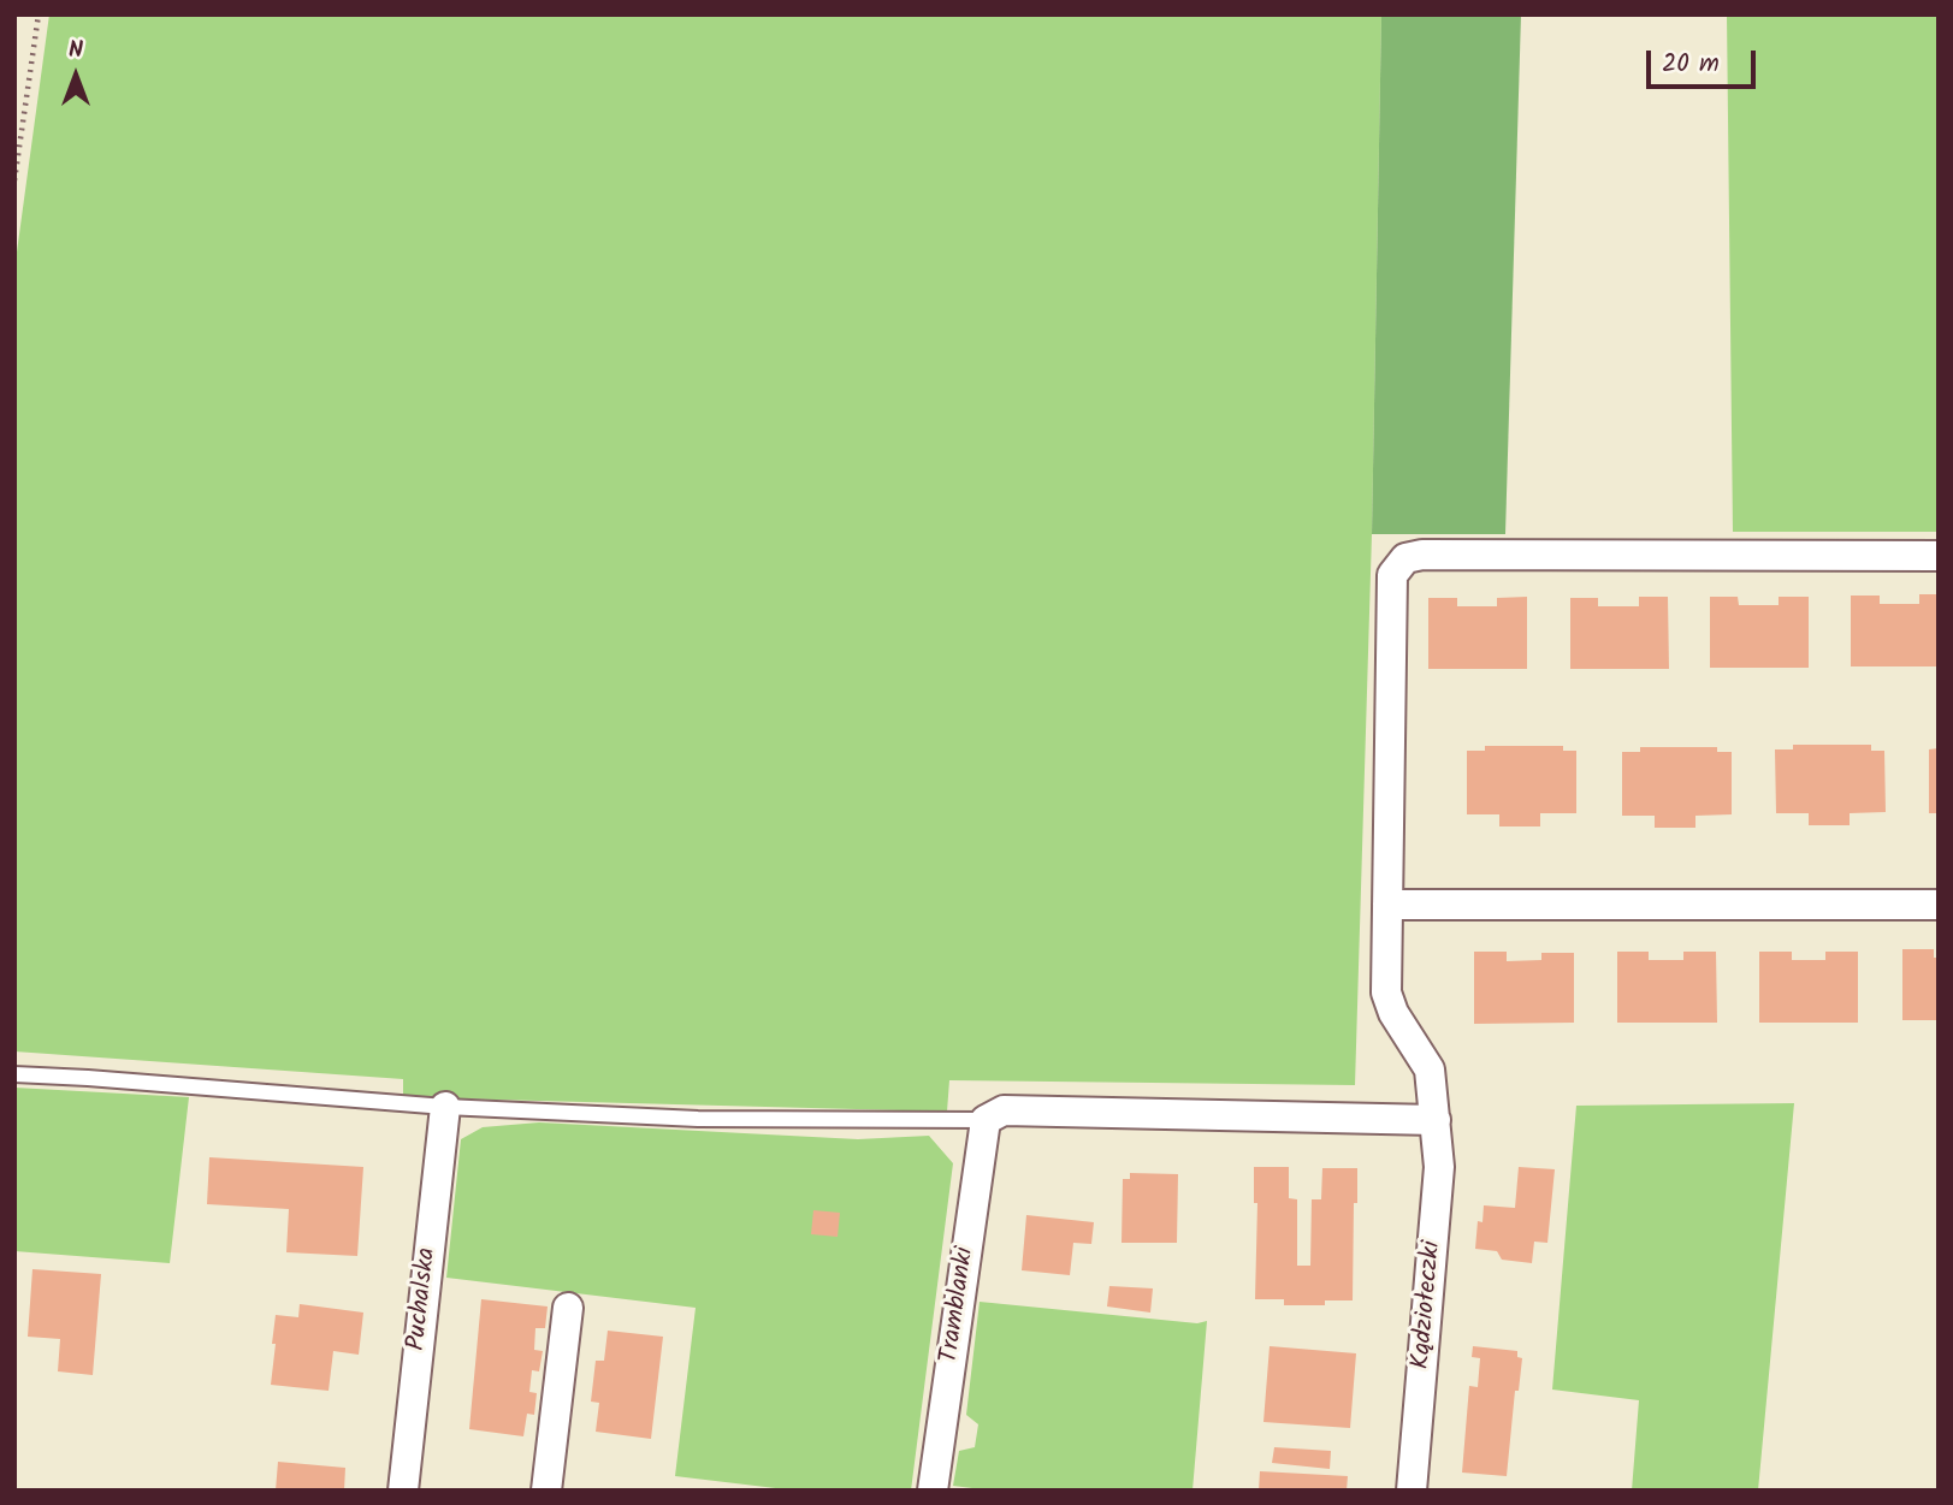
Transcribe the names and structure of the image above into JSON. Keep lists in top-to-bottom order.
{
  "streets": {
    "street": ["Puchalska", "Tramblanki", "Kądziołeczki"]
  },
  "scale_bar": "20 m",
  "north": "top"
}
